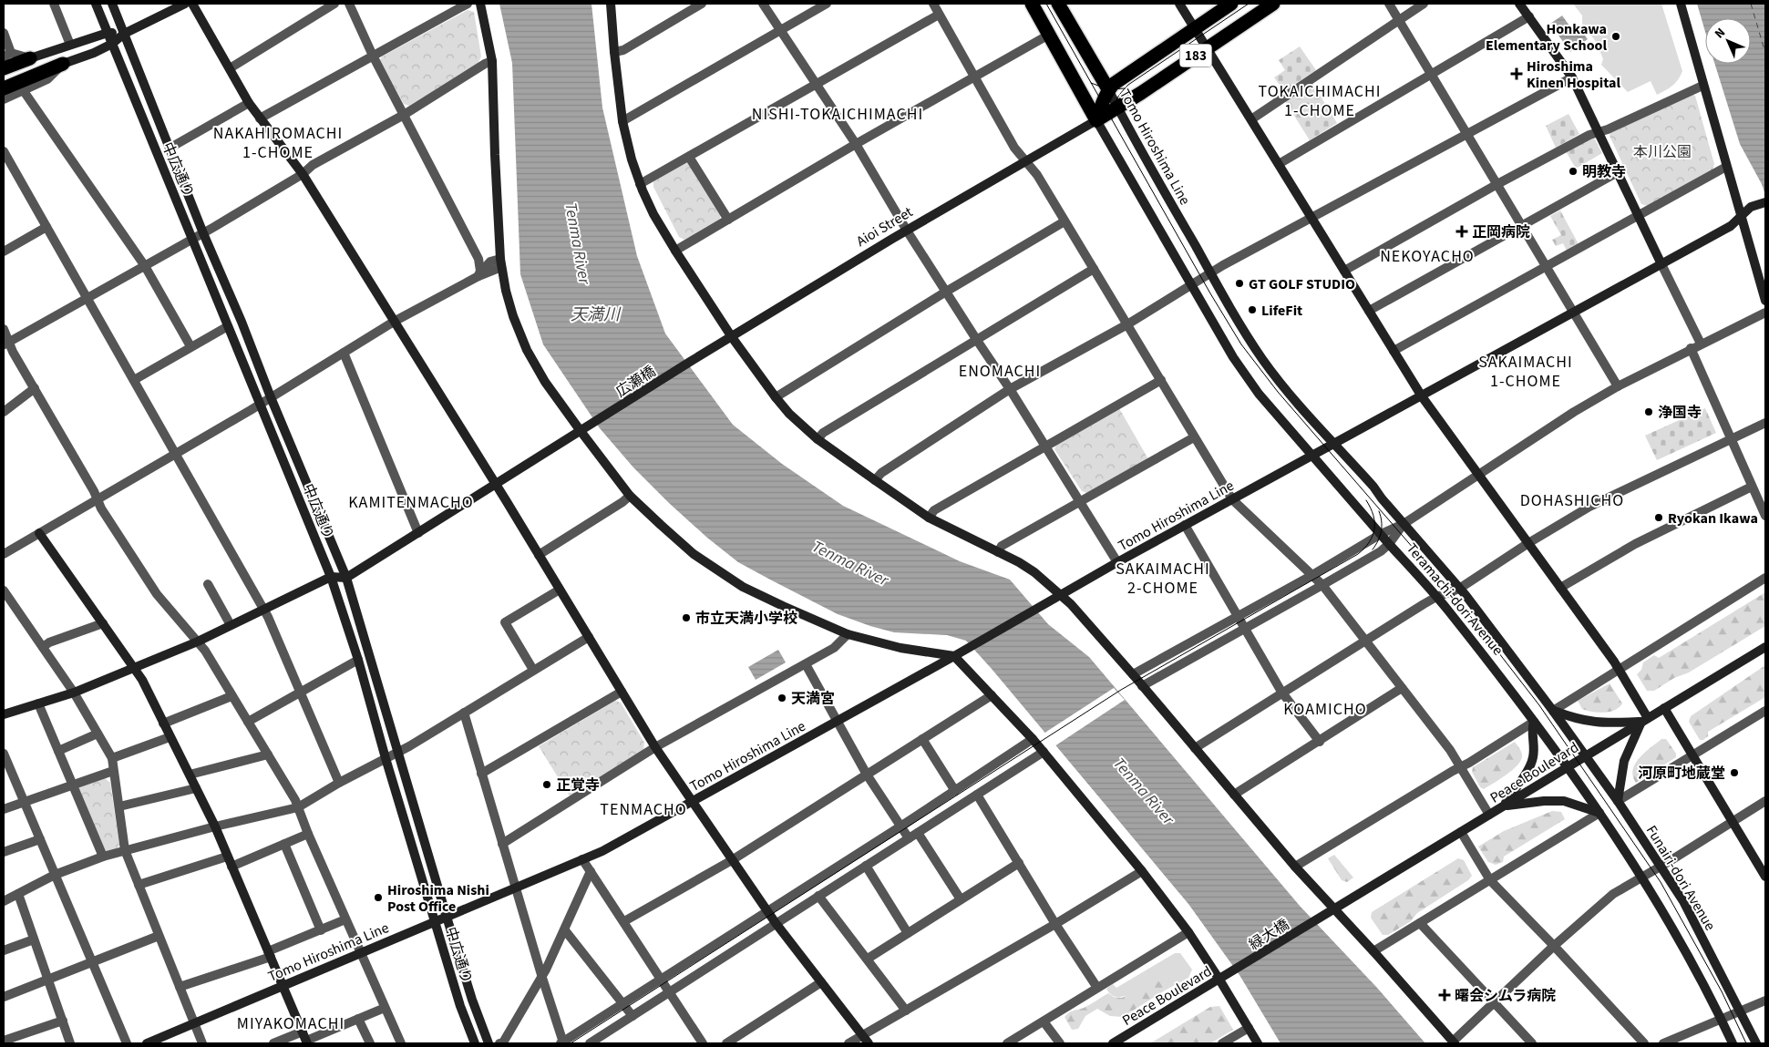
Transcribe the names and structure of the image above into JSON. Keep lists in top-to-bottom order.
{
  "streets": {
    "highway": ["183", "Aioi Street"],
    "street": [
      "Tomo Hiroshima Line",
      "中広通り",
      "広瀬橋",
      "Teramachi-dori Avenue",
      "Peace Boulevard",
      "Funairi-dori Avenue",
      "緑大橋"
    ]
  },
  "crossings": [
    ["183", "Tomo Hiroshima Line"],
    ["183", "Aioi Street"],
    ["Tomo Hiroshima Line", "中広通り"],
    ["Tomo Hiroshima Line", "Aioi Street"],
    ["Tomo Hiroshima Line", "Teramachi-dori Avenue"],
    ["Aioi Street", "広瀬橋"],
    ["Teramachi-dori Avenue", "Peace Boulevard"],
    ["Teramachi-dori Avenue", "Funairi-dori Avenue"],
    ["Peace Boulevard", "Funairi-dori Avenue"],
    ["Peace Boulevard", "緑大橋"]
  ],
  "districts": [
    "TOKAICHIMACHI 1-CHOME",
    "NISHI-TOKAICHIMACHI",
    "NAKAHIROMACHI 1-CHOME",
    "NEKOYACHO",
    "SAKAIMACHI 1-CHOME",
    "ENOMACHI",
    "DOHASHICHO",
    "KAMITENMACHO",
    "SAKAIMACHI 2-CHOME",
    "KOAMICHO",
    "TENMACHO",
    "MIYAKOMACHI"
  ],
  "water": ["Tenma River", "天満川"],
  "parks": ["本川公園"],
  "places": {
    "other": [
      "Honkawa Elementary School",
      "明教寺",
      "GT GOLF STUDIO",
      "LifeFit",
      "浄国寺",
      "Ryokan Ikawa",
      "市立天満小学校",
      "天満宮",
      "河原町地蔵堂",
      "正覚寺",
      "Hiroshima Nishi Post Office"
    ],
    "health": ["Hiroshima Kinen Hospital", "正岡病院", "曙会シムラ病院"]
  },
  "north": "top left"
}
